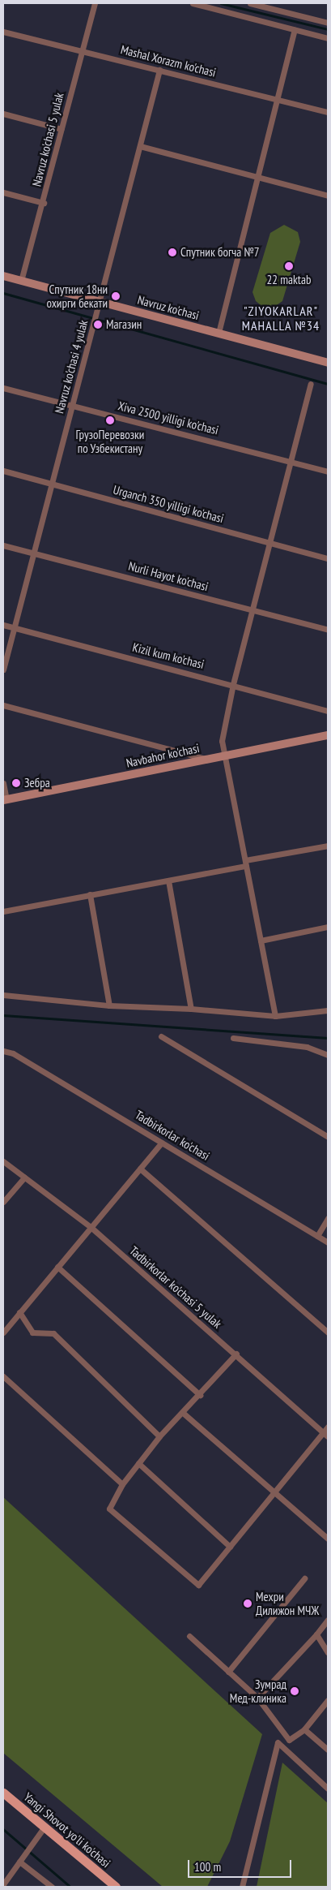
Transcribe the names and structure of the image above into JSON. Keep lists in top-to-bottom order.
{
  "streets": {
    "main road": ["Yangi Shovot yo'li ko'chasi"],
    "street": [
      "Mashal Xorazm ko'chasi",
      "Navruz ko'chasi 5 yulak",
      "Navruz ko'chasi",
      "Navruz ko'chasi 4 yulak",
      "Xiva 2500 yilligi ko'chasi",
      "Urganch 350 yilligi ko'chasi",
      "Nurli Hayot ko'chasi",
      "Kizil kum ko'chasi",
      "Navbahor ko'chasi",
      "Tadbirkorlar ko'chasi",
      "Tadbirkorlar ko'chasi 5 yulak"
    ]
  },
  "crossings": [
    ["Mashal Xorazm ko'chasi", "Navruz ko'chasi 5 yulak"],
    ["Mashal Xorazm ko'chasi", "Navruz ko'chasi 4 yulak"],
    ["Navruz ko'chasi 5 yulak", "Navruz ko'chasi"],
    ["Navruz ko'chasi", "Navruz ko'chasi 4 yulak"],
    ["Navruz ko'chasi 4 yulak", "Xiva 2500 yilligi ko'chasi"],
    ["Navruz ko'chasi 4 yulak", "Urganch 350 yilligi ko'chasi"],
    ["Navruz ko'chasi 4 yulak", "Nurli Hayot ko'chasi"],
    ["Navruz ko'chasi 4 yulak", "Kizil kum ko'chasi"]
  ],
  "districts": ["\"ZIYOKARLAR\" MAHALLA №34"],
  "places": [
    "Спутник богча №7",
    "22 maktab",
    "Спутник 18ни охирги бекати",
    "Магазин",
    "ГрузоПеревозки по Узбекистану",
    "Зебра",
    "Мехри Дилижон МЧЖ",
    "Зумрад Мед-клиника"
  ],
  "scale_bar": "100 m"
}
